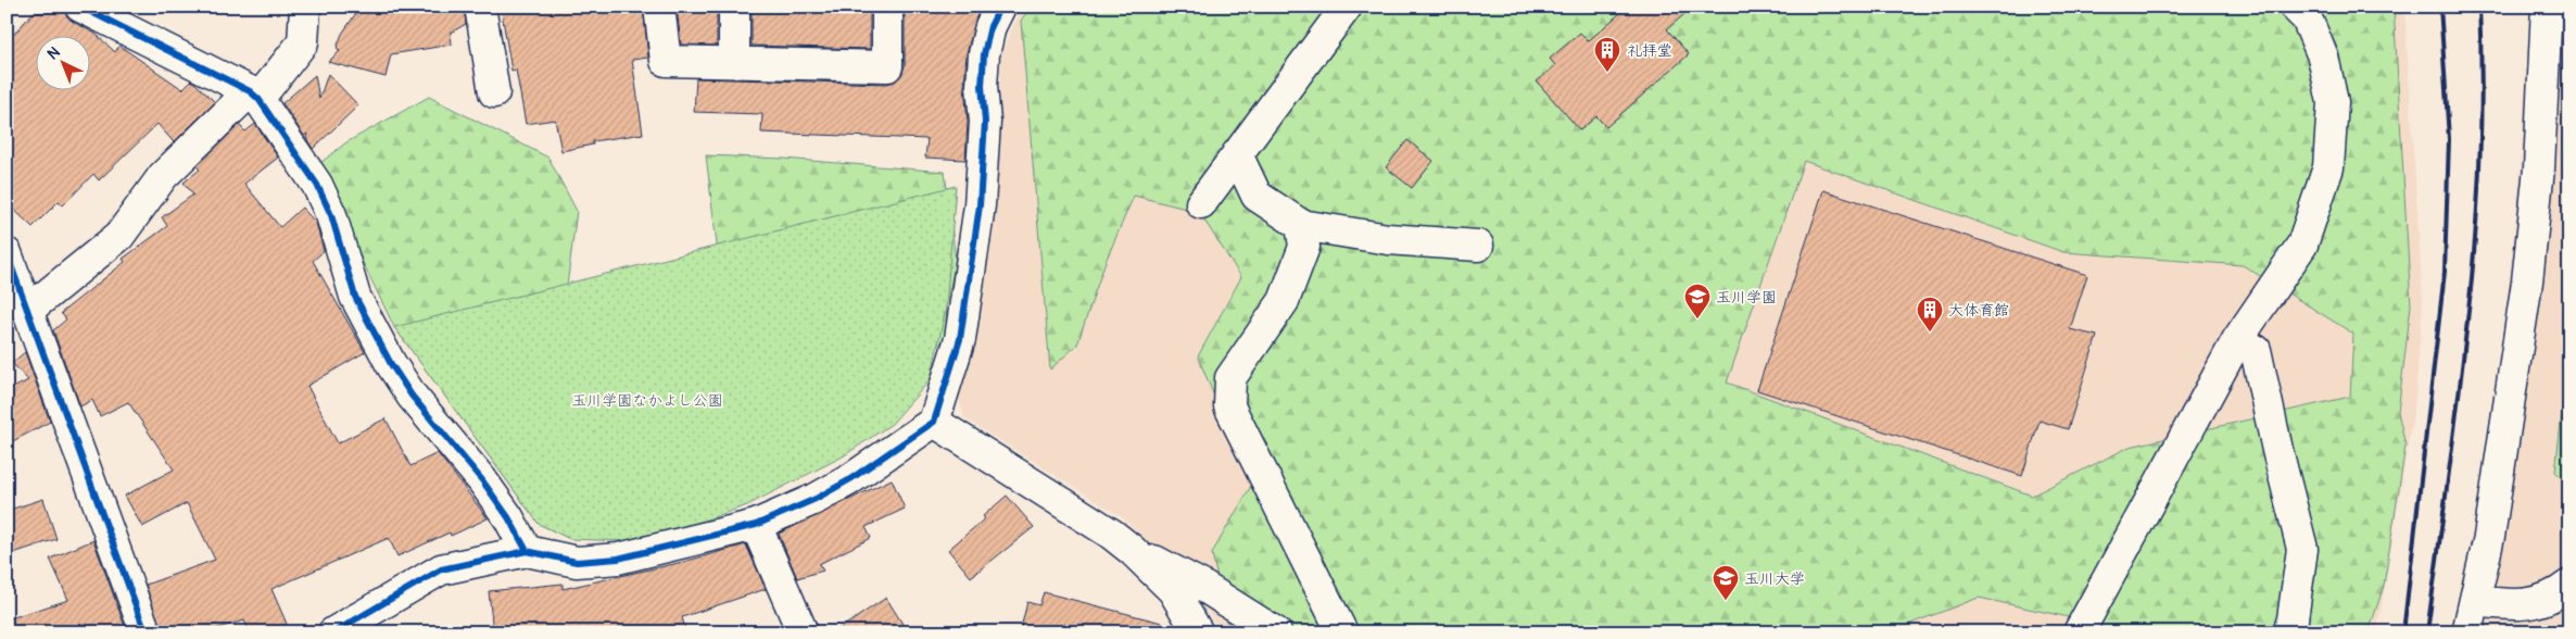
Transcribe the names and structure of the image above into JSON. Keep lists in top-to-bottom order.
{
  "parks": ["玉川学園なかよし公園"],
  "places": {
    "building": ["礼拝堂", "大体育館"],
    "school or university": ["玉川学園", "玉川大学"]
  },
  "north": "top left"
}
